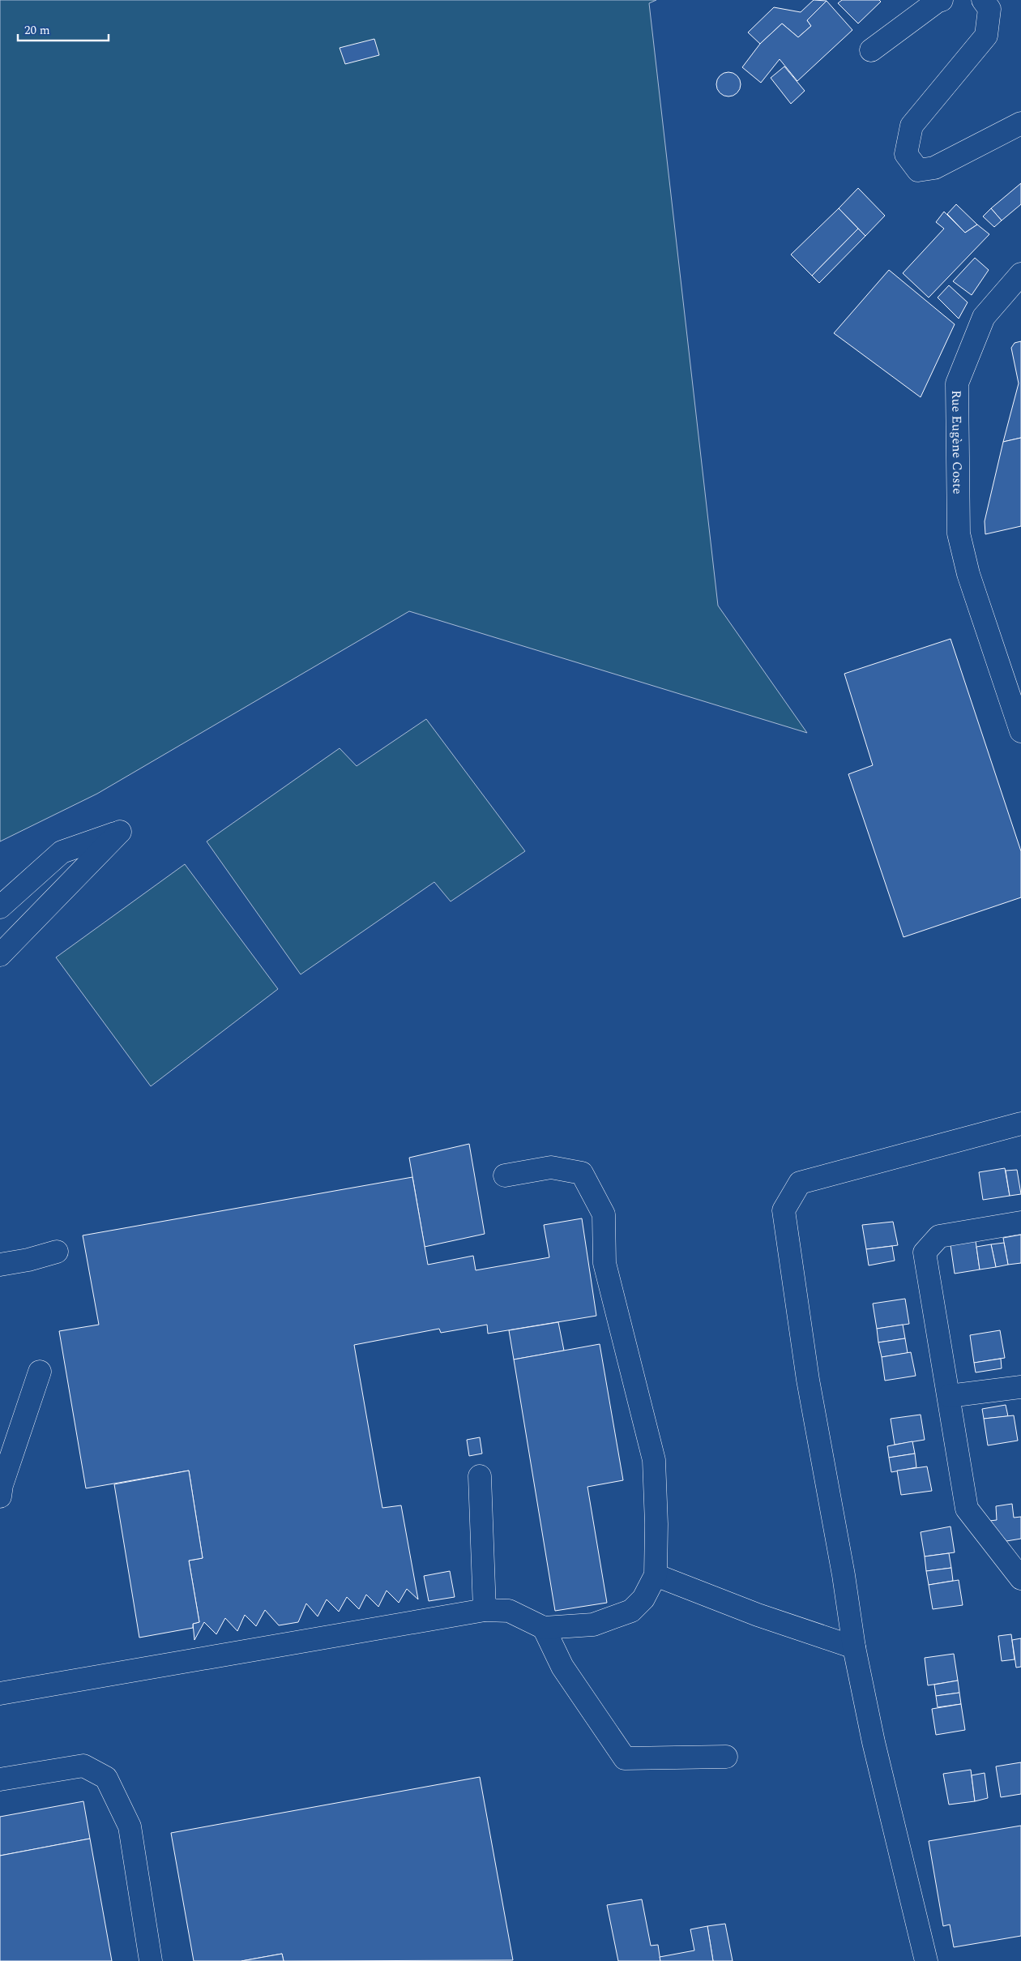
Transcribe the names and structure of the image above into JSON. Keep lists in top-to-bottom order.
{
  "streets": {
    "street": ["Rue Eugène Coste"]
  },
  "scale_bar": "20 m"
}
